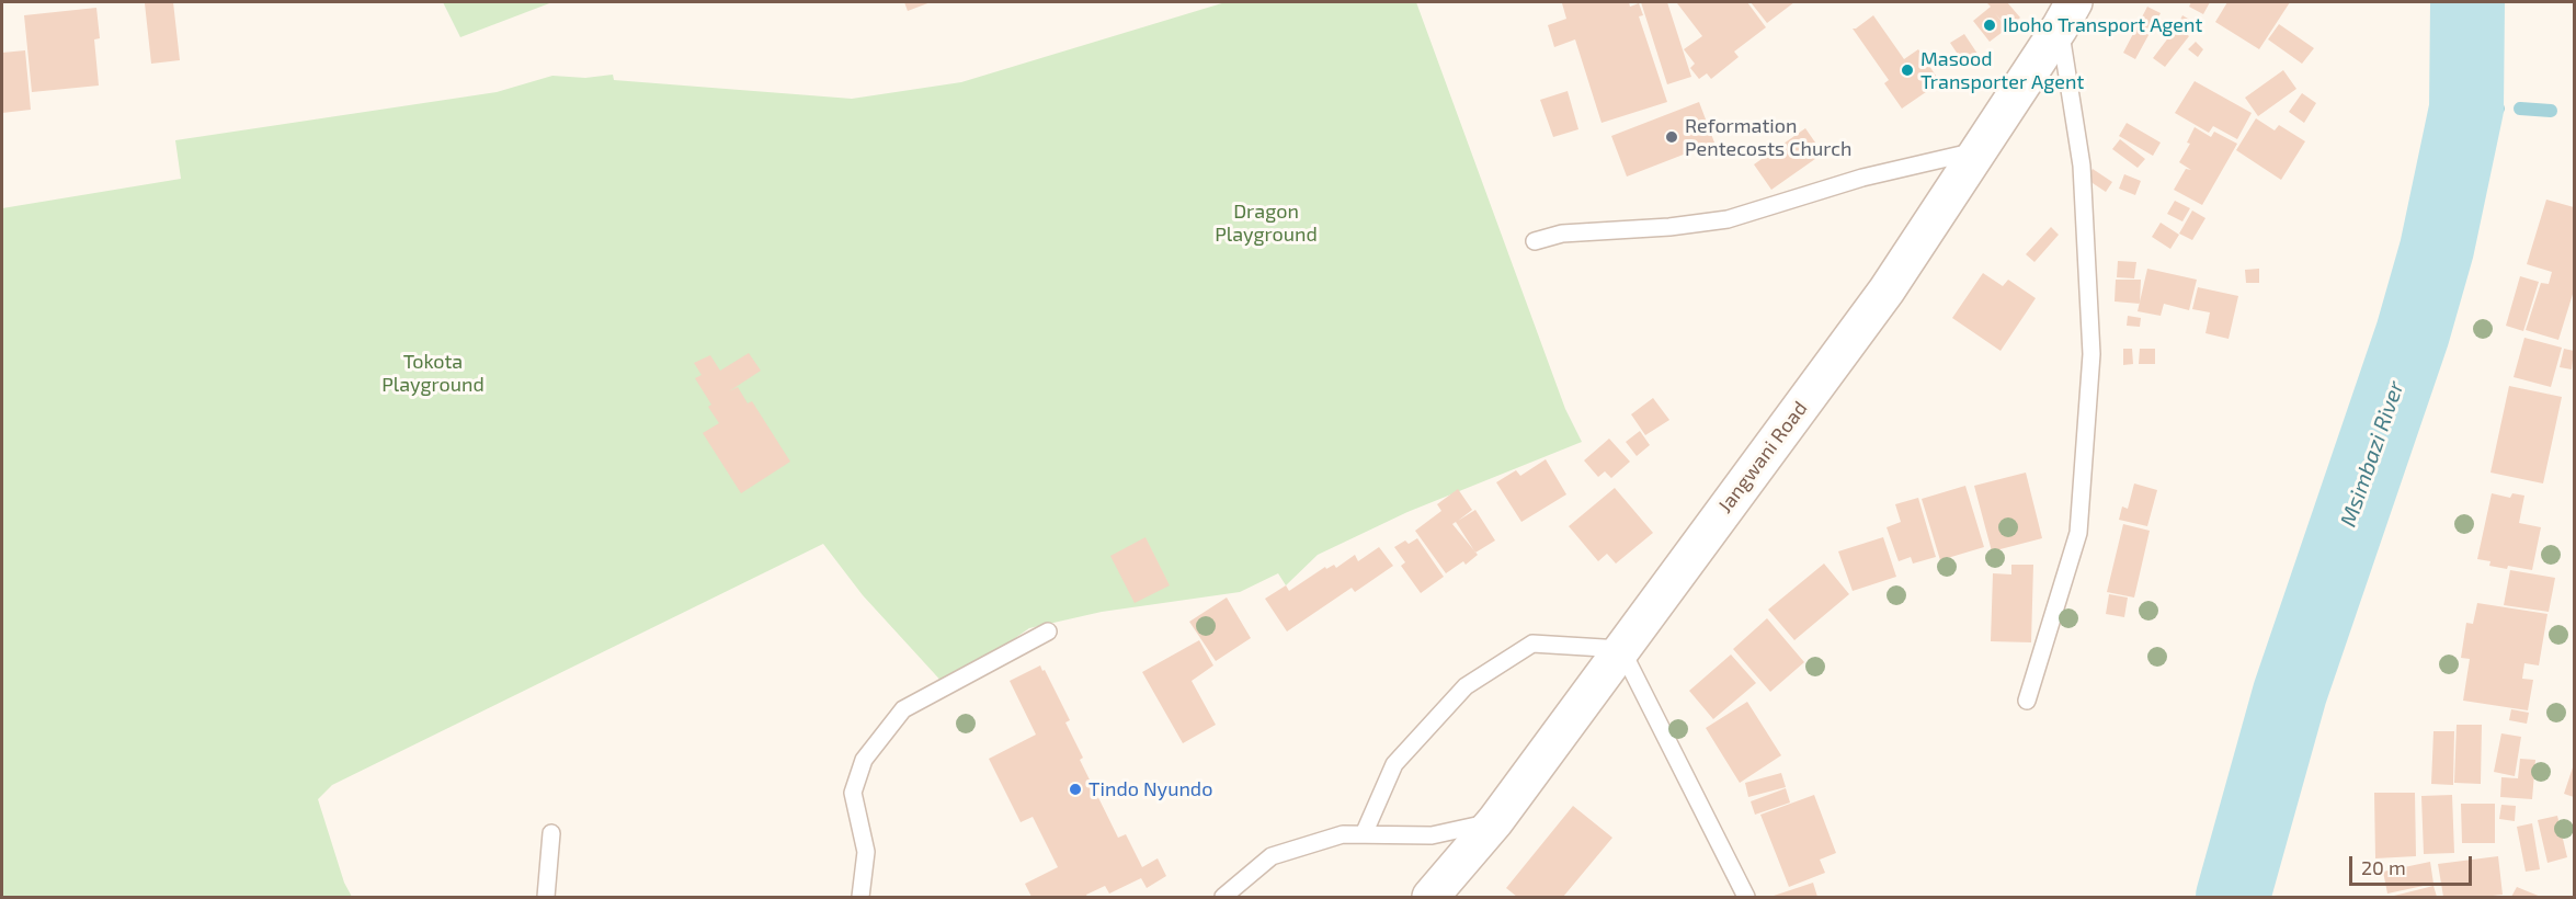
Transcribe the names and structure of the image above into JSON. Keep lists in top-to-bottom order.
{
  "streets": {
    "street": ["Jangwani Road"]
  },
  "water": ["Msimbazi River"],
  "parks": ["Dragon Playground", "Tokota Playground"],
  "places": [
    "Iboho Transport Agent",
    "Masood Transporter Agent",
    "Reformation Pentecosts Church",
    "Tindo Nyundo"
  ],
  "scale_bar": "20 m"
}
